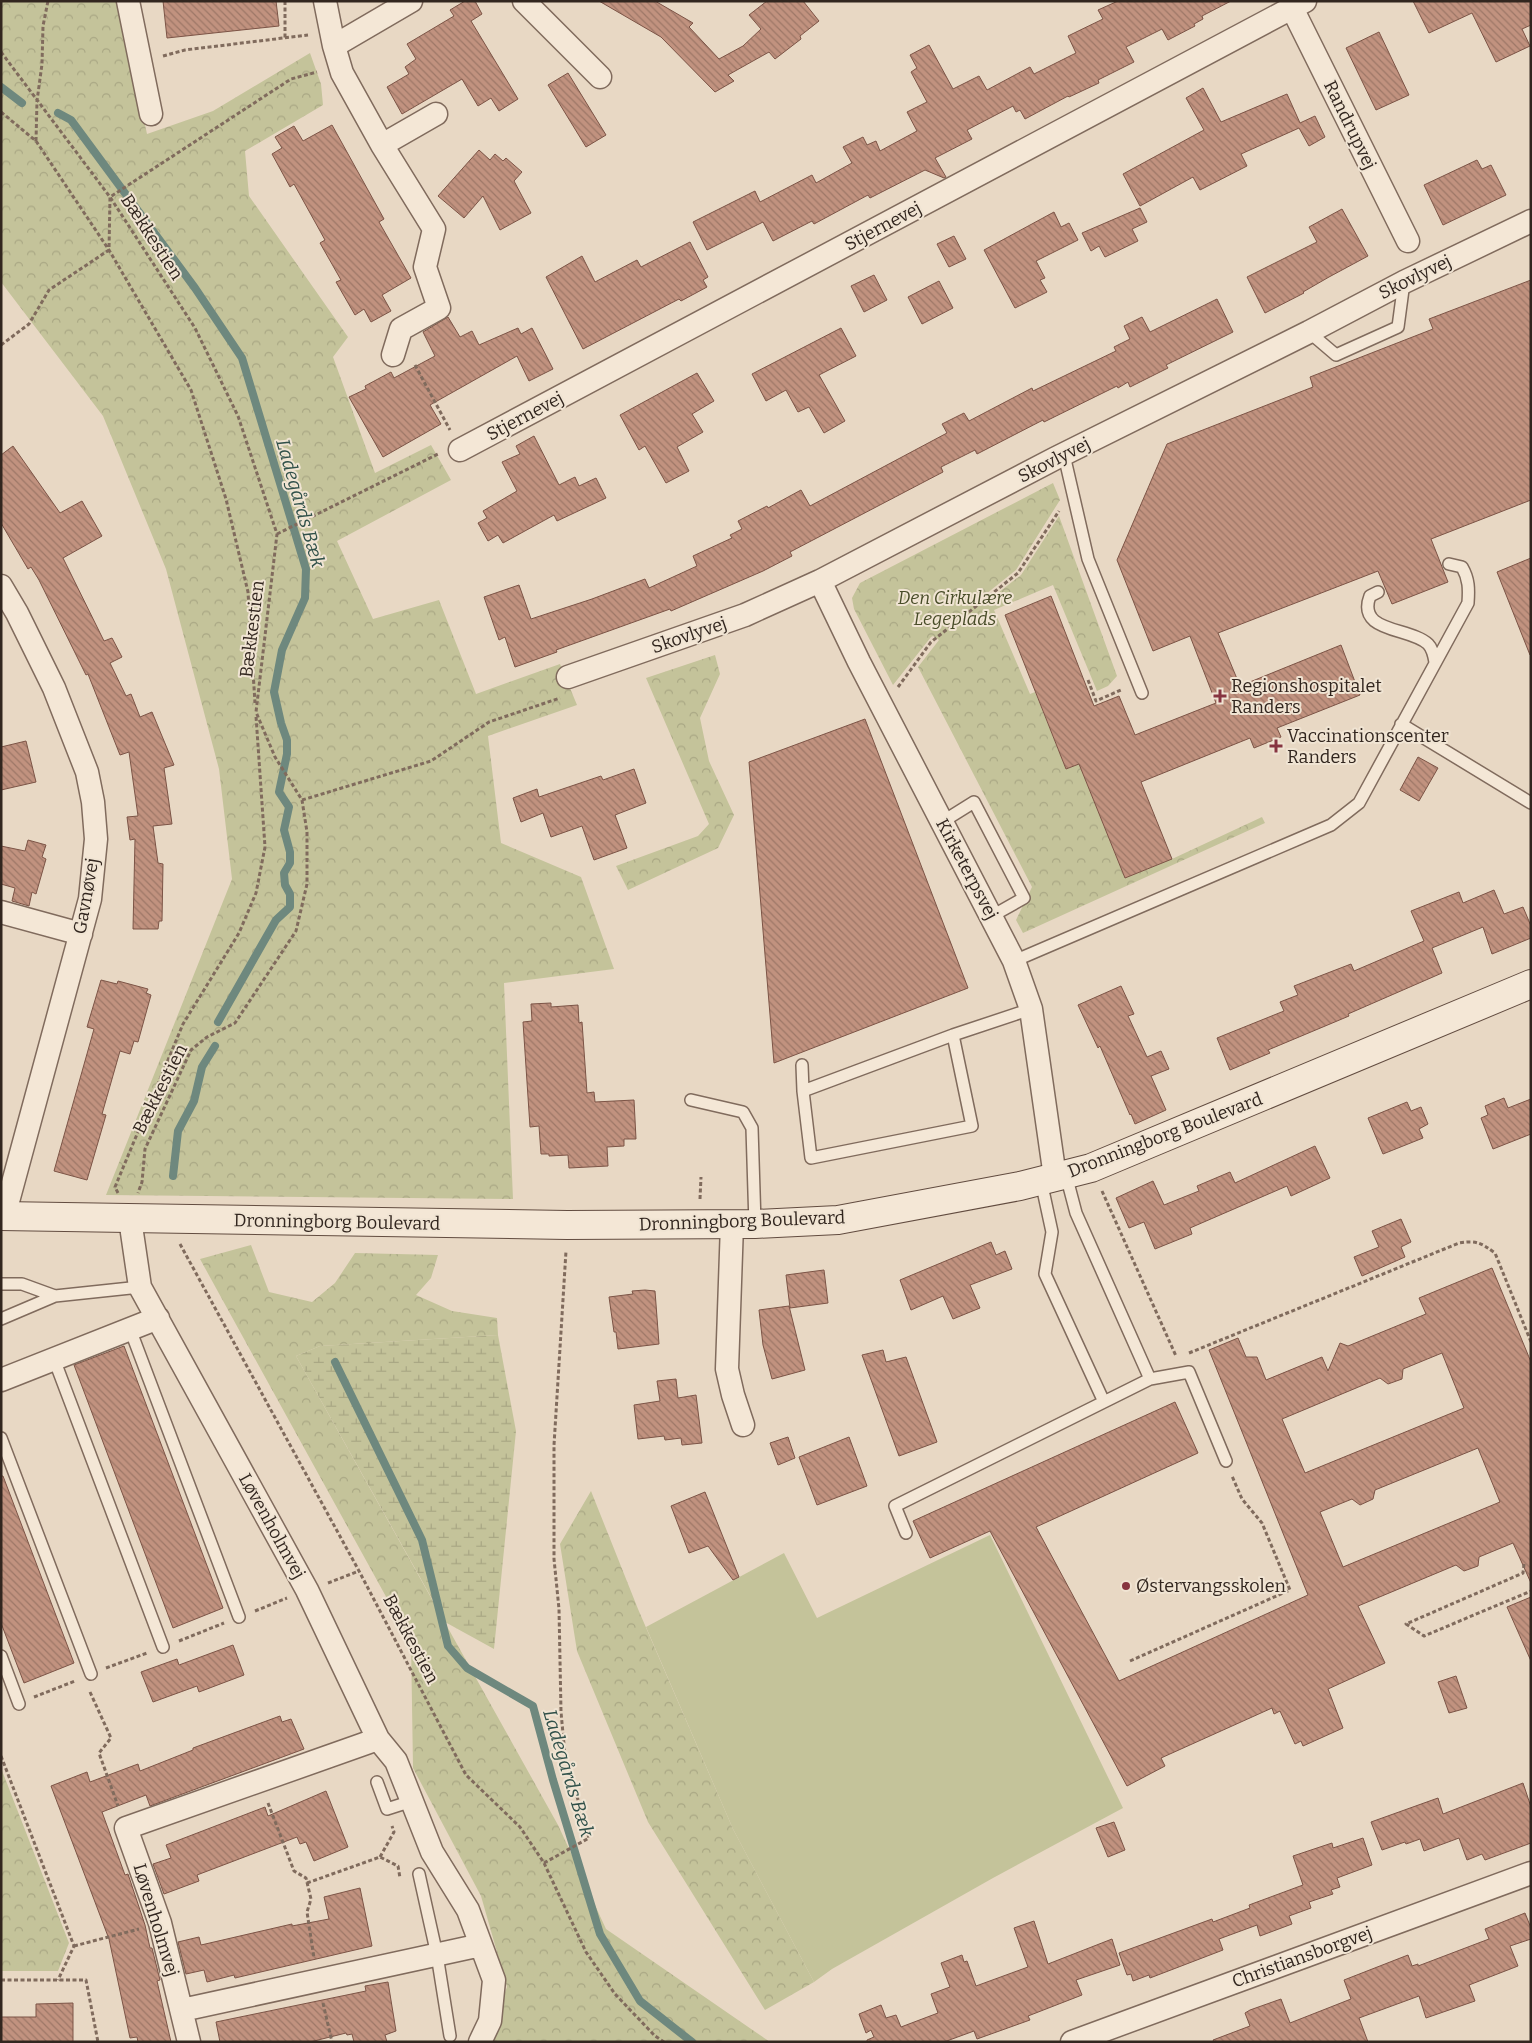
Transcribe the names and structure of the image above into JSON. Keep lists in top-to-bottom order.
{
  "streets": {
    "street": [
      "Randrupvej",
      "Stjernevej",
      "Skovlyvej",
      "Kirketerpsvej",
      "Gavnøvej",
      "Dronningborg Boulevard",
      "Løvenholmvej",
      "Christiansborgvej"
    ],
    "path": ["Bækkestien"]
  },
  "crossings": [
    ["Randrupvej", "Stjernevej"],
    ["Bækkestien", "Dronningborg Boulevard"],
    ["Bækkestien", "Løvenholmvej"],
    ["Skovlyvej", "Kirketerpsvej"],
    ["Kirketerpsvej", "Dronningborg Boulevard"],
    ["Gavnøvej", "Dronningborg Boulevard"],
    ["Dronningborg Boulevard", "Løvenholmvej"]
  ],
  "water": ["Ladegårds Bæk"],
  "parks": ["Den Cirkulære Legeplads"],
  "places": {
    "health": ["Regionshospitalet Randers", "Vaccinationscenter Randers"],
    "other": ["Østervangsskolen"]
  }
}
